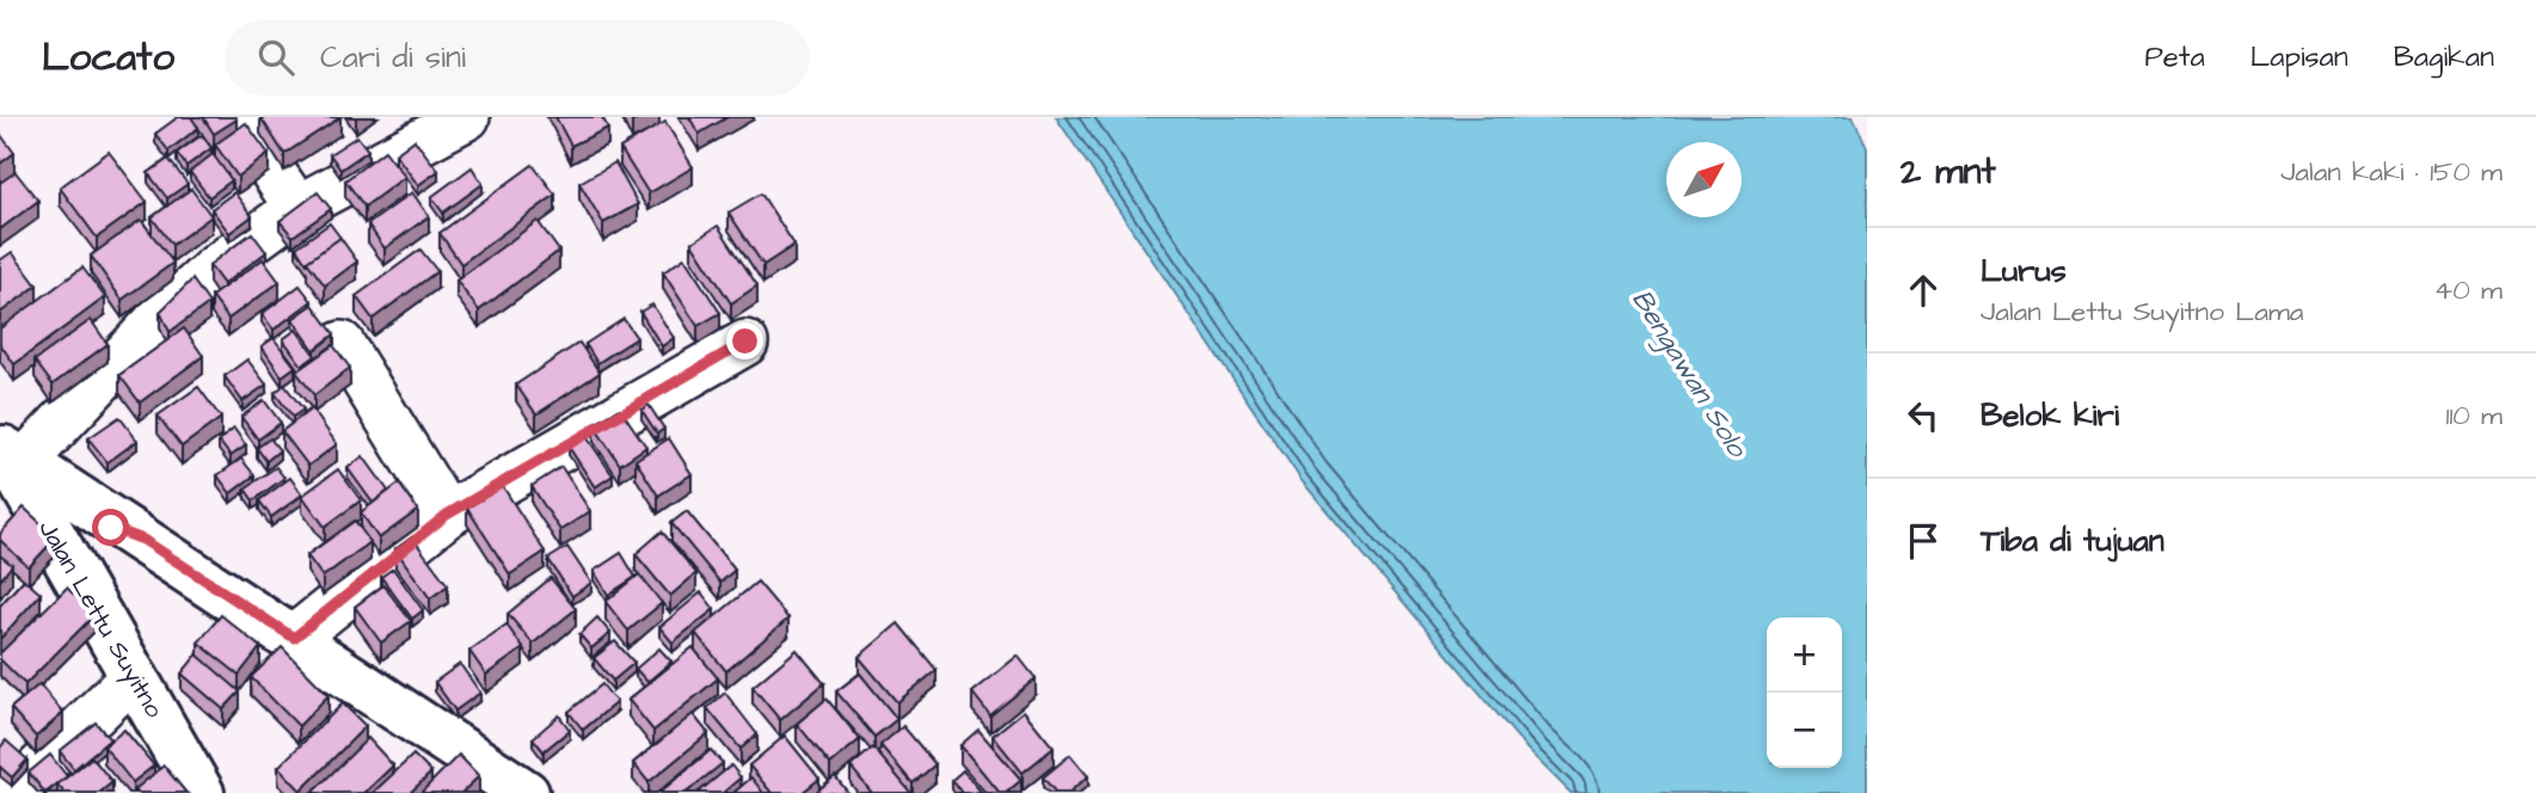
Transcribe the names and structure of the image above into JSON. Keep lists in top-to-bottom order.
{
  "streets": {
    "main road": ["Jalan Lettu Suyitno"]
  },
  "water": ["Bengawan Solo"],
  "north": "top right",
  "page": {
    "header": "Locato",
    "search": "Cari di sini",
    "nav": ["Peta", "Lapisan", "Bagikan"],
    "heading": ["2 mnt", "Jalan kaki · 150 m"],
    "list": [
      ["Lurus", "Jalan Lettu Suyitno Lama", "40 m"],
      ["Belok kiri", "110 m"],
      "Tiba di tujuan"
    ],
    "map_buttons": ["+", "−"]
  }
}
